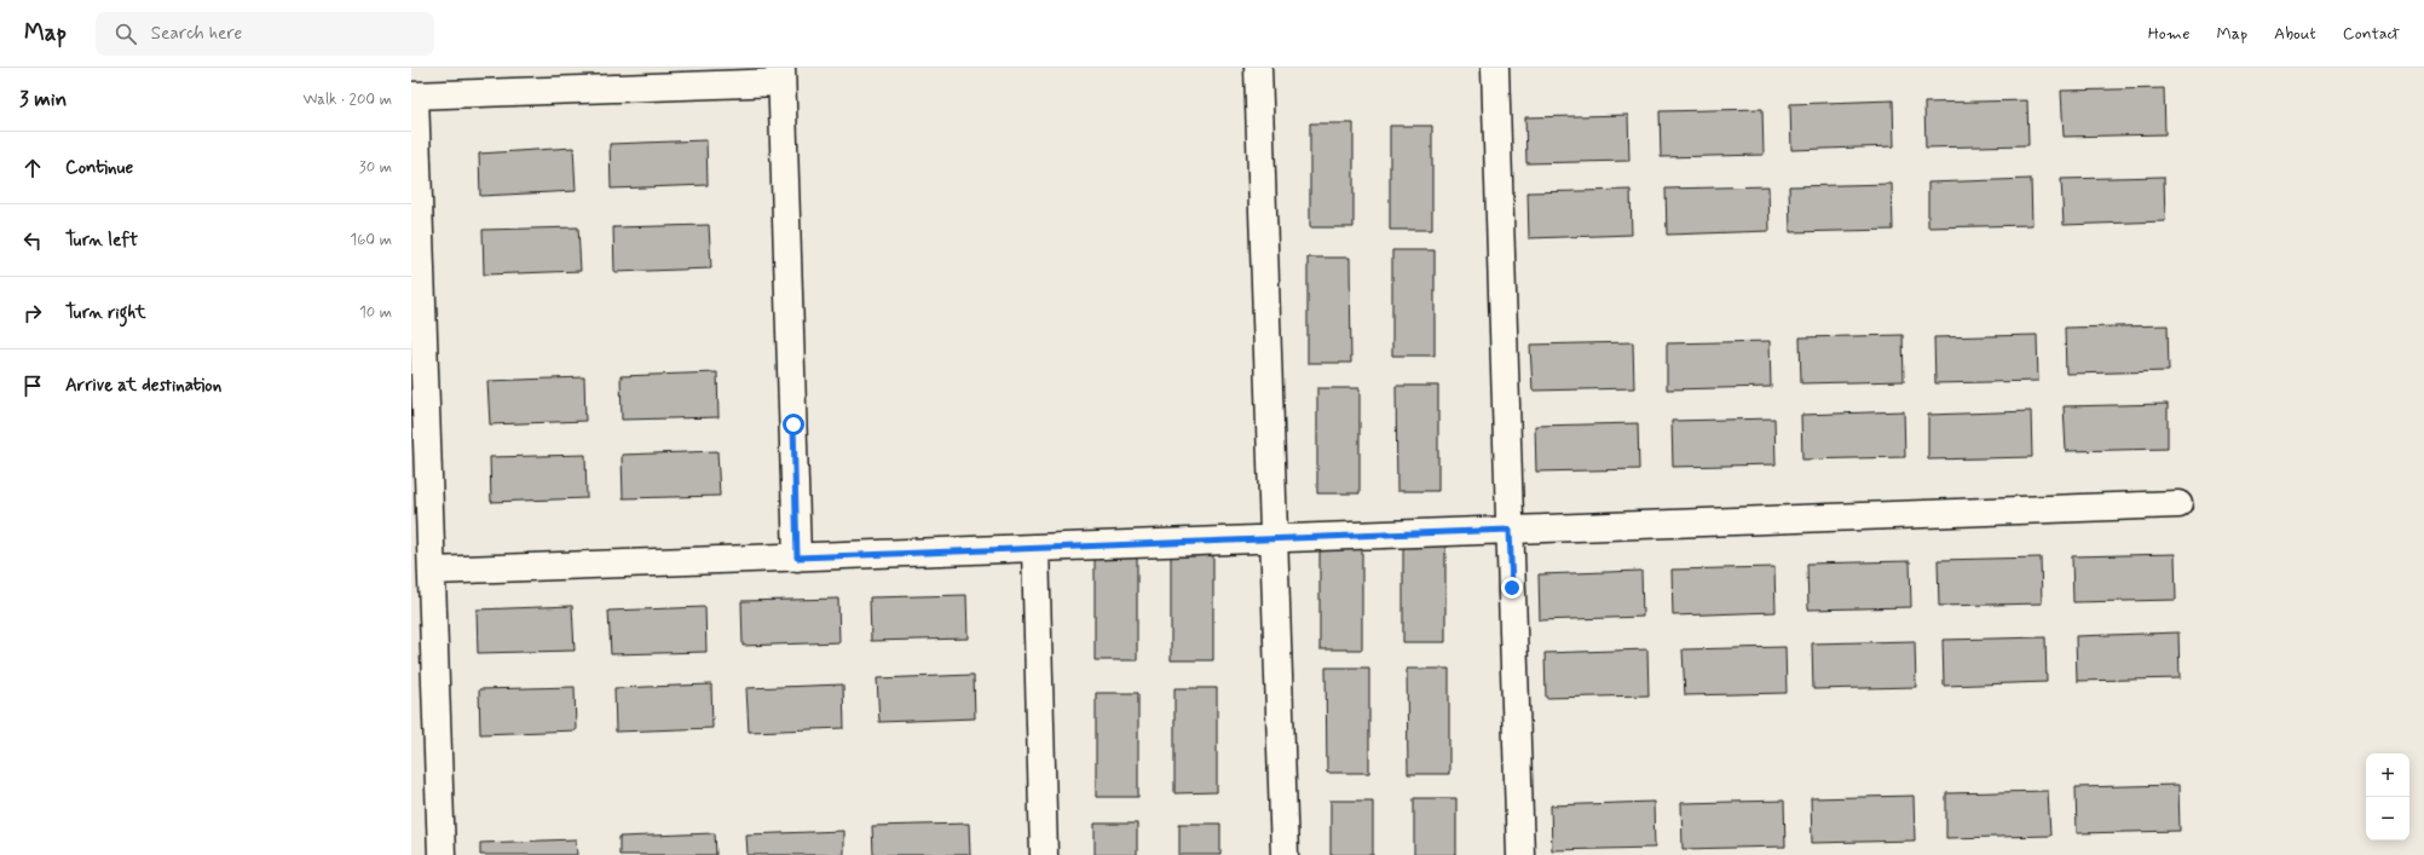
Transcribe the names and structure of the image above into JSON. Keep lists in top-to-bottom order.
{
  "page": {
    "header": "Map",
    "search": "Search here",
    "nav": [
      "Home",
      "Map",
      "About",
      "Contact"
    ],
    "heading": ["3 min", "Walk · 200 m"],
    "list": [
      ["Continue", "30 m"],
      ["Turn left", "160 m"],
      ["Turn right", "10 m"],
      "Arrive at destination"
    ],
    "map_buttons": ["+", "−"]
  }
}
